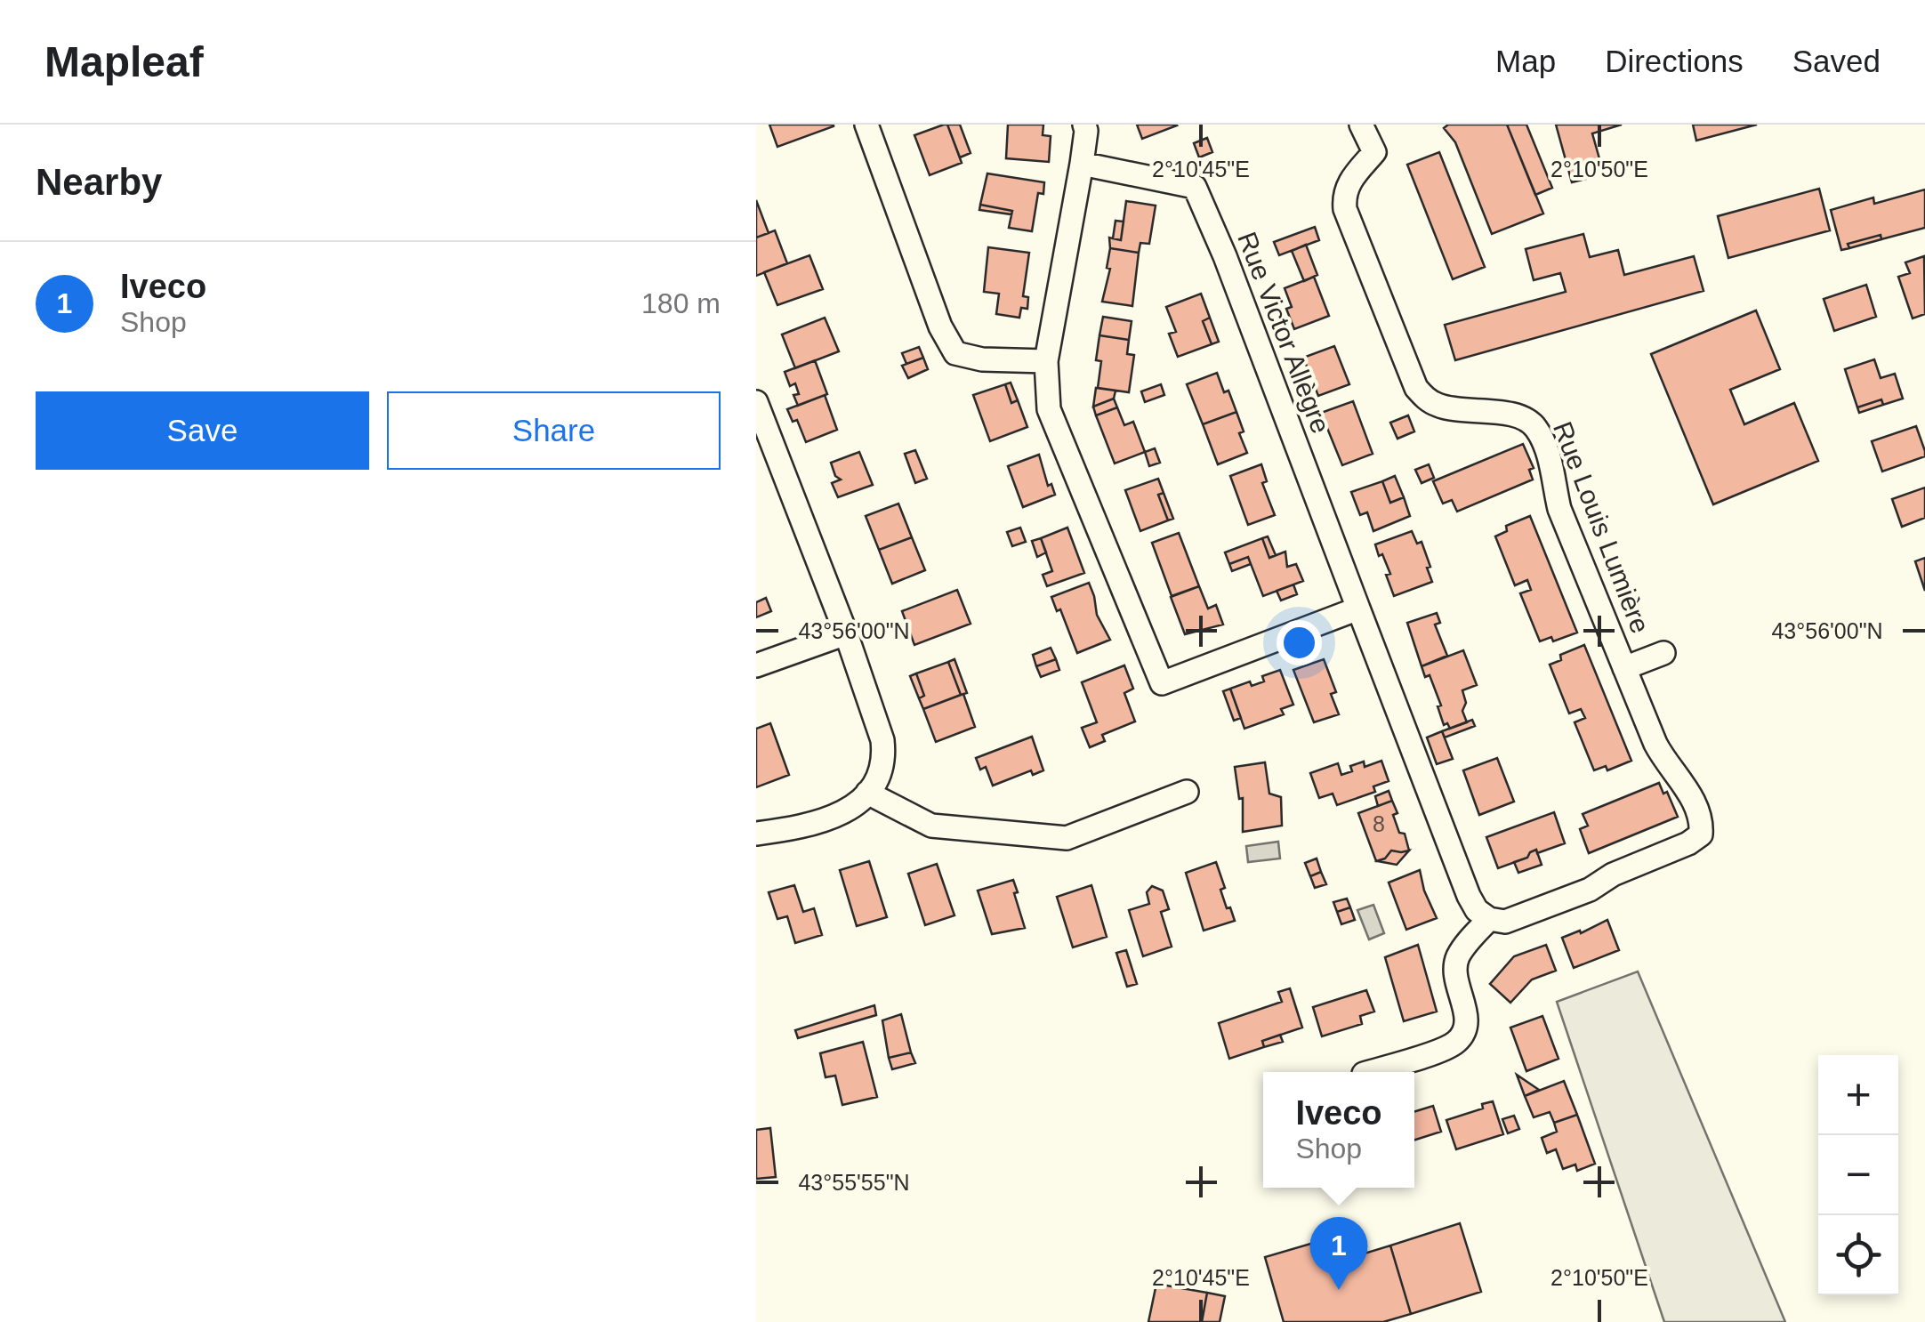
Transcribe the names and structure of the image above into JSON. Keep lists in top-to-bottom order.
{
  "streets": {
    "street": ["Rue Victor Allègre", "Rue Louis Lumière"]
  },
  "crossings": [
    ["Rue Victor Allègre", "Rue Louis Lumière"]
  ],
  "house_numbers": ["8"],
  "page": {
    "header": "Mapleaf",
    "nav": ["Map", "Directions", "Saved"],
    "heading": "Nearby",
    "list": [
      {
        "mark": "1",
        "name": "Iveco",
        "note": "Shop",
        "value": "180 m"
      }
    ],
    "buttons": ["Save", "Share"],
    "map_buttons": ["+", "−"],
    "popup": ["Iveco", "Shop"],
    "pins": "1"
  },
  "coordinates": [
    "2°10'45\"E",
    "2°10'50\"E",
    "43°56'00\"N",
    "43°55'55\"N"
  ]
}
